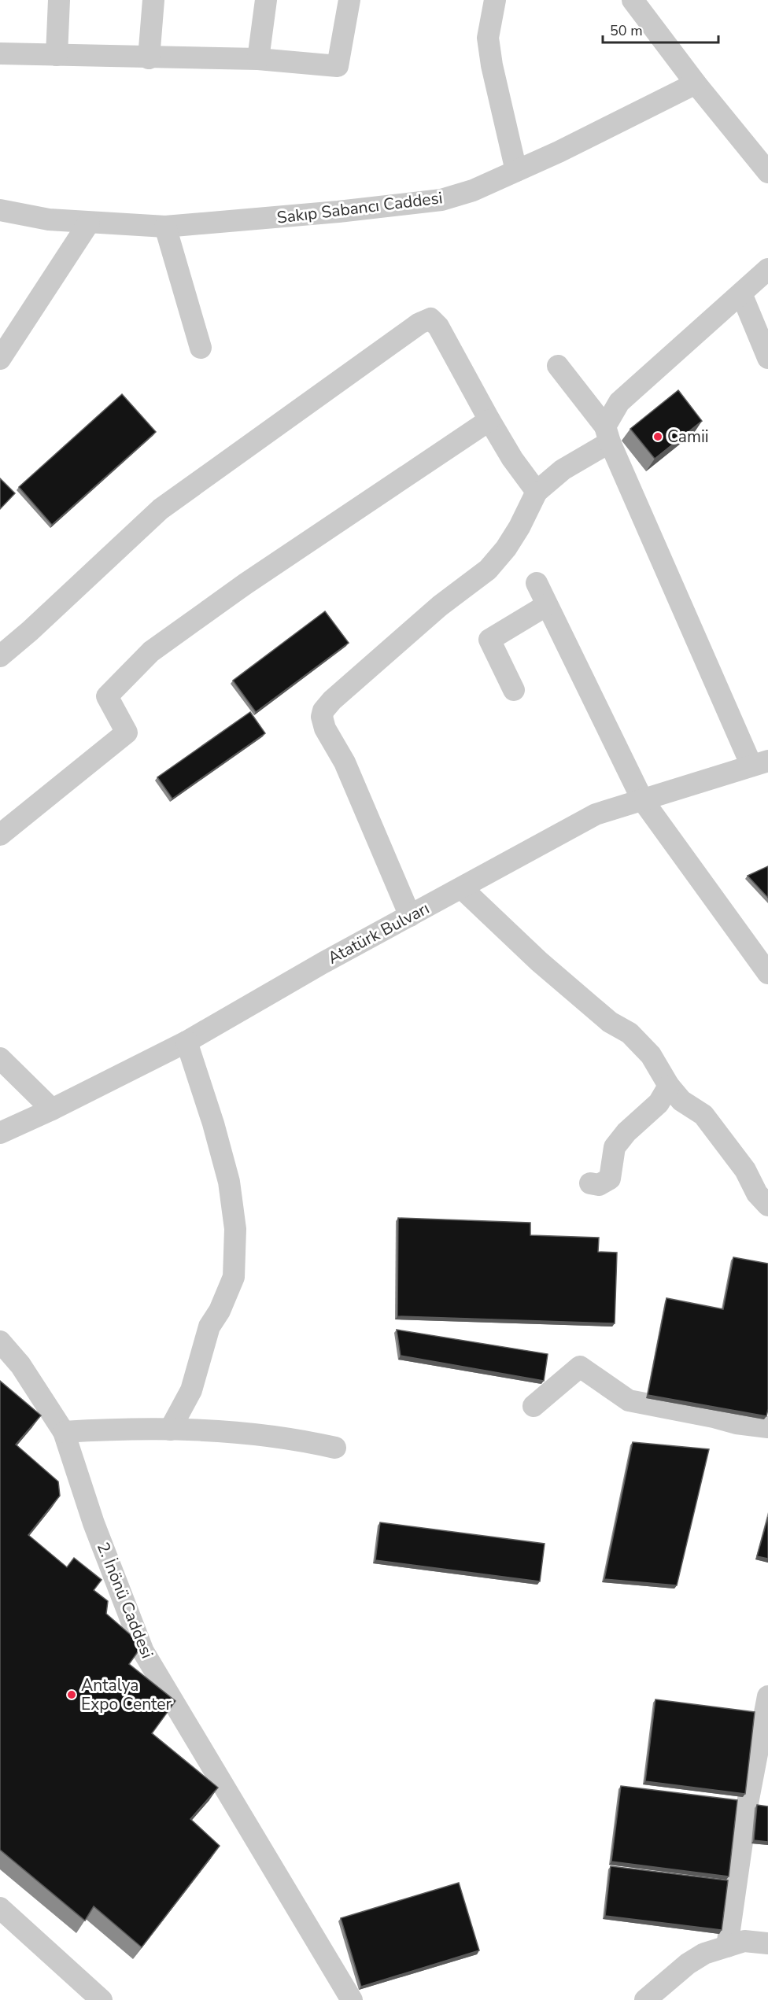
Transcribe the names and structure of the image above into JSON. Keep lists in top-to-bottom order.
{
  "streets": {
    "street": ["Sakıp Sabancı Caddesi", "Atatürk Bulvarı", "2. İnönü Caddesi"]
  },
  "places": ["Camii", "Antalya Expo Center"],
  "scale_bar": "50 m"
}
